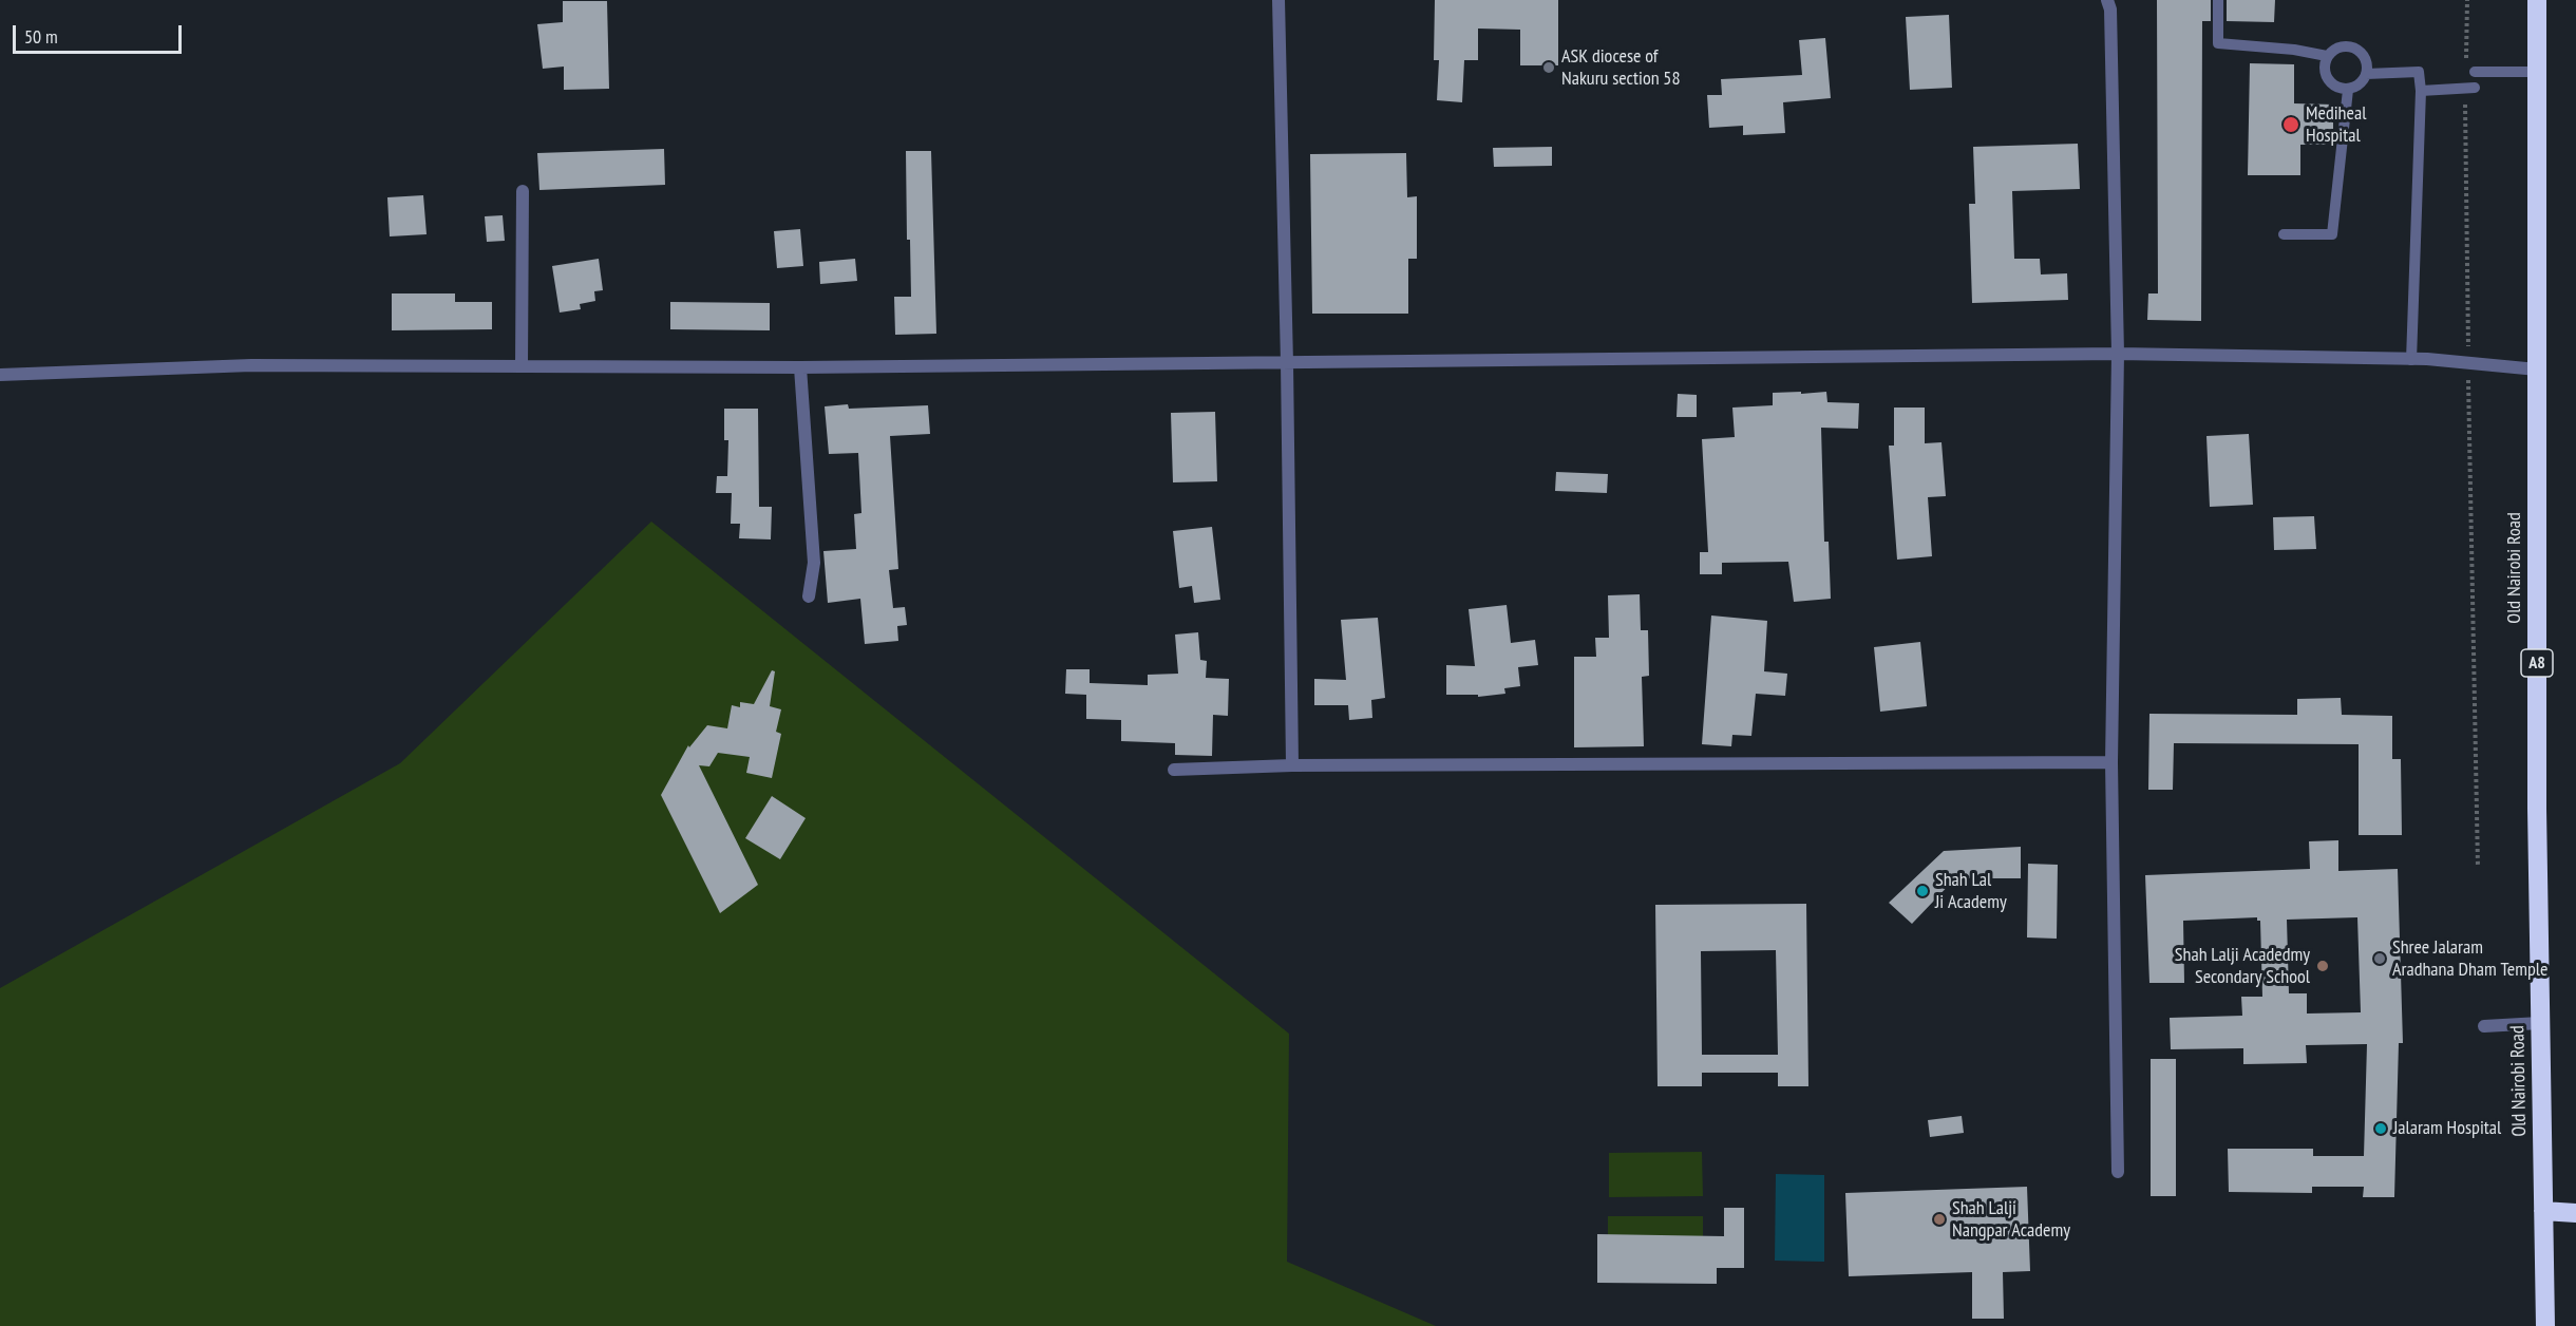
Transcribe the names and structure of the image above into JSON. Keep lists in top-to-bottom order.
{
  "streets": {
    "highway": ["Old Nairobi Road", "A8"]
  },
  "places": [
    "ASK diocese of Nakuru section 58",
    "Mediheal Hospital",
    "Shah Lal Ji Academy",
    "Shree Jalaram Aradhana Dham Temple",
    "Shah Lalji Acadedmy Secondary School",
    "Jalaram Hospital",
    "Shah Lalji Nangpar Academy"
  ],
  "scale_bar": "50 m"
}
